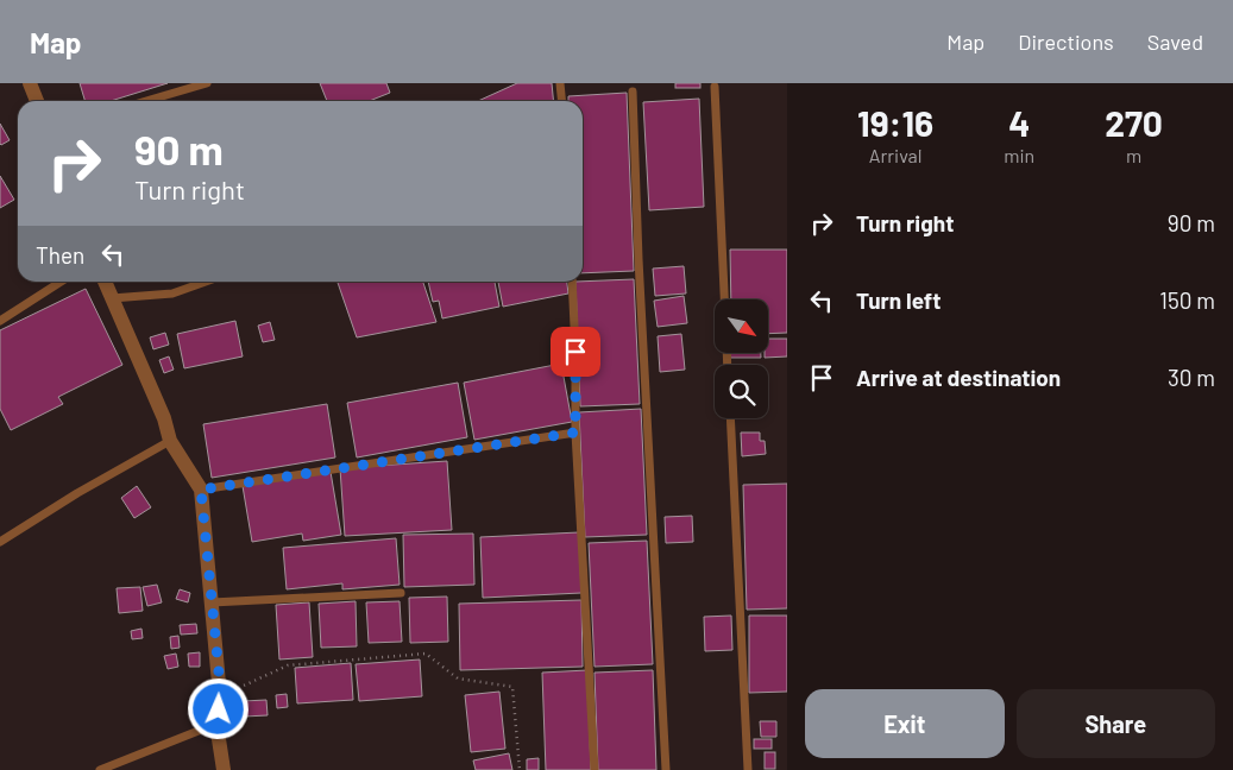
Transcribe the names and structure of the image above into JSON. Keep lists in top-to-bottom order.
{
  "north": "bottom right",
  "page": {
    "header": "Map",
    "nav": ["Map", "Directions", "Saved"],
    "eta": [
      "19:16",
      "Arrival",
      "4",
      "min",
      "270",
      "m"
    ],
    "turn": ["90 m", "Turn right"],
    "list": [
      {
        "name": "Turn right",
        "value": "90 m"
      },
      {
        "name": "Turn left",
        "value": "150 m"
      },
      {
        "name": "Arrive at destination",
        "value": "30 m"
      }
    ],
    "then": "Then",
    "buttons": ["Exit", "Share"]
  }
}
